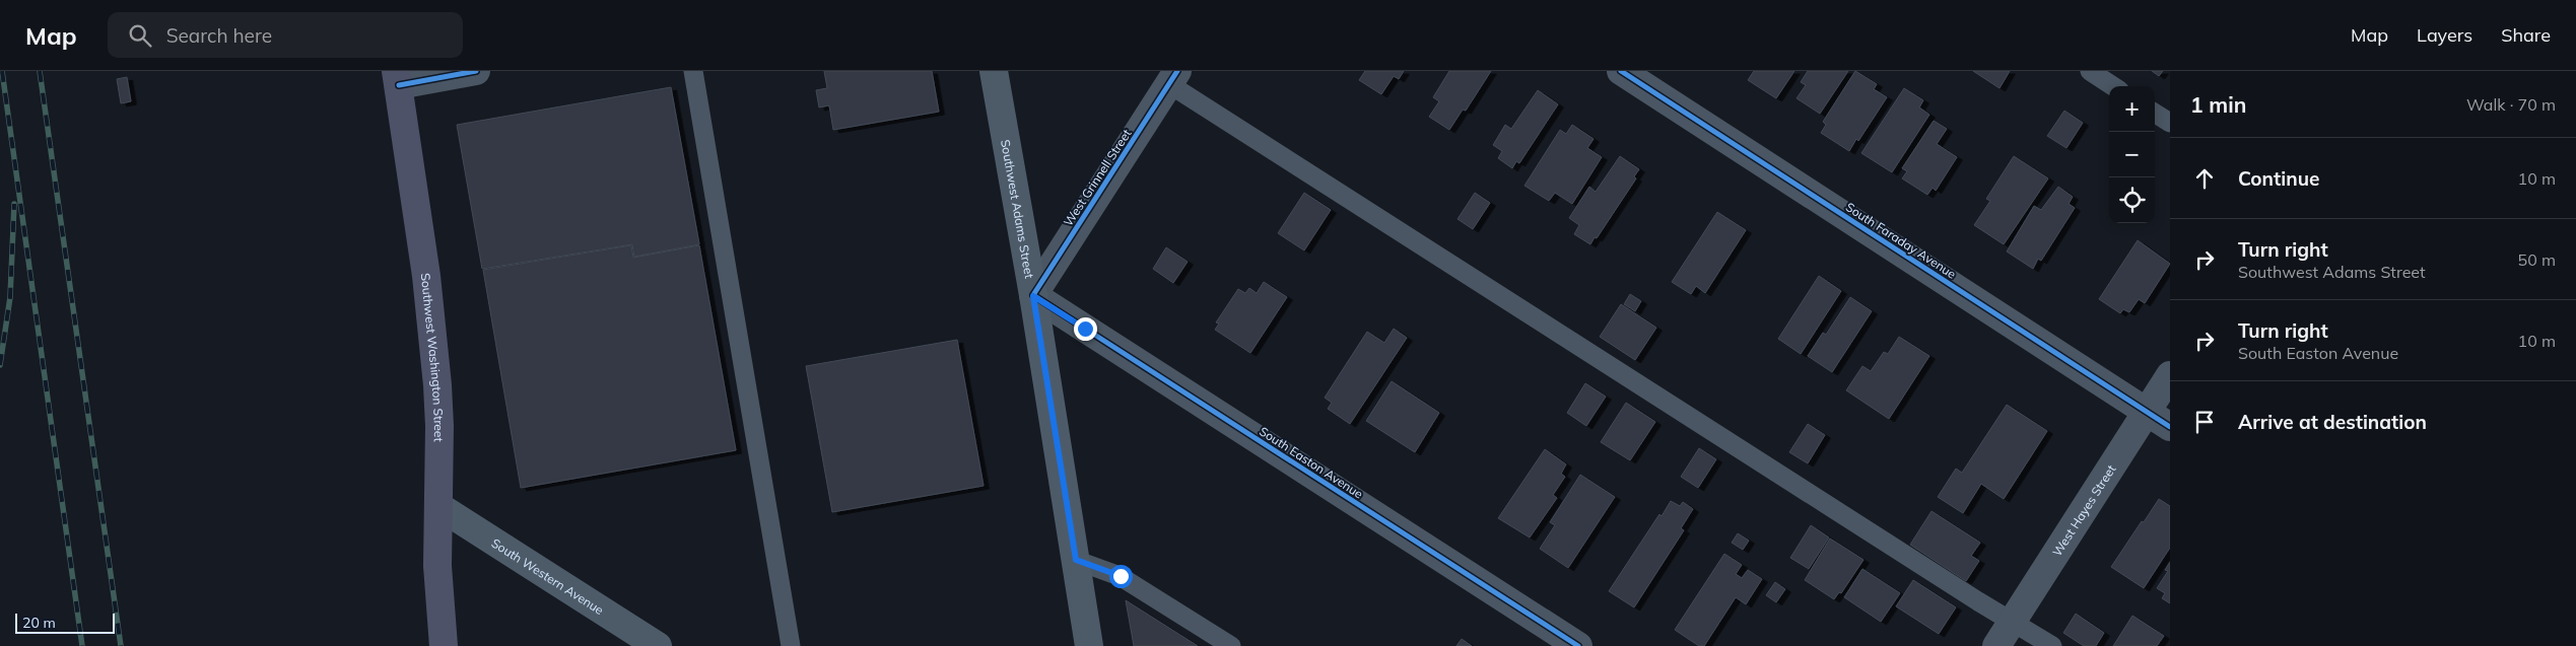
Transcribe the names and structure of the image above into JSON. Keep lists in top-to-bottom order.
{
  "streets": {
    "main road": ["Southwest Adams Street", "Southwest Washington Street", "South Western Avenue"],
    "street": [
      "West Grinnell Street",
      "South Faraday Avenue",
      "South Easton Avenue",
      "West Hayes Street"
    ]
  },
  "crossings": [
    ["West Grinnell Street", "Southwest Adams Street"],
    ["West Grinnell Street", "South Easton Avenue"],
    ["Southwest Adams Street", "South Easton Avenue"],
    ["South Faraday Avenue", "West Hayes Street"],
    ["Southwest Washington Street", "South Western Avenue"]
  ],
  "scale_bar": "20 m",
  "page": {
    "header": "Map",
    "search": "Search here",
    "nav": ["Map", "Layers", "Share"],
    "heading": ["1 min", "Walk · 70 m"],
    "map_buttons": ["+", "−"],
    "list": [
      ["Continue", "10 m"],
      ["Turn right", "Southwest Adams Street", "50 m"],
      ["Turn right", "South Easton Avenue", "10 m"],
      "Arrive at destination"
    ],
    "scale": "20 m"
  }
}
